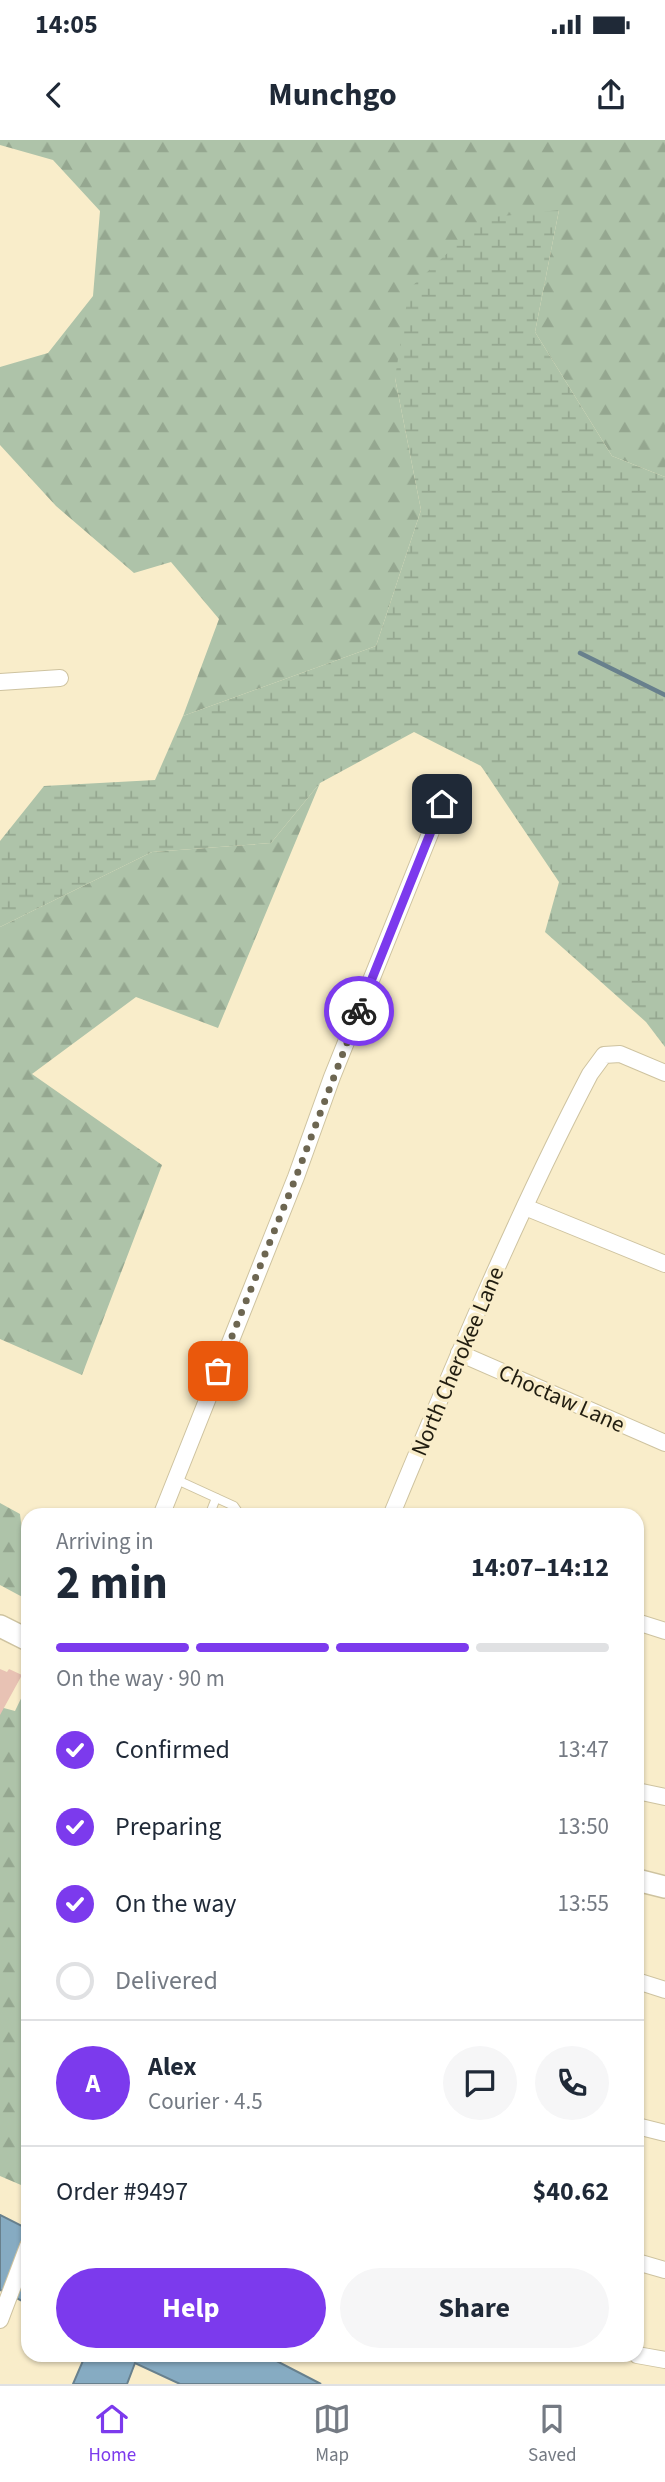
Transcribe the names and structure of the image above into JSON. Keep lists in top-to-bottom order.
{
  "streets": {
    "street": ["North Cherokee Lane", "Choctaw Lane"]
  },
  "crossings": [
    ["North Cherokee Lane", "Choctaw Lane"]
  ],
  "page": {
    "status": "14:05",
    "header": "Munchgo",
    "heading": ["2 min", "Arriving in", "14:07–14:12"],
    "panel": [
      "Alex",
      "Courier · 4.5",
      "Order #9497",
      "$40.62"
    ],
    "bar": "On the way · 90 m",
    "list": [
      ["Confirmed", "13:47"],
      ["Preparing", "13:50"],
      ["On the way", "13:55"],
      "Delivered"
    ],
    "round": "A",
    "buttons": ["Help", "Share"],
    "tabs": ["Home", "Map", "Saved"]
  }
}
